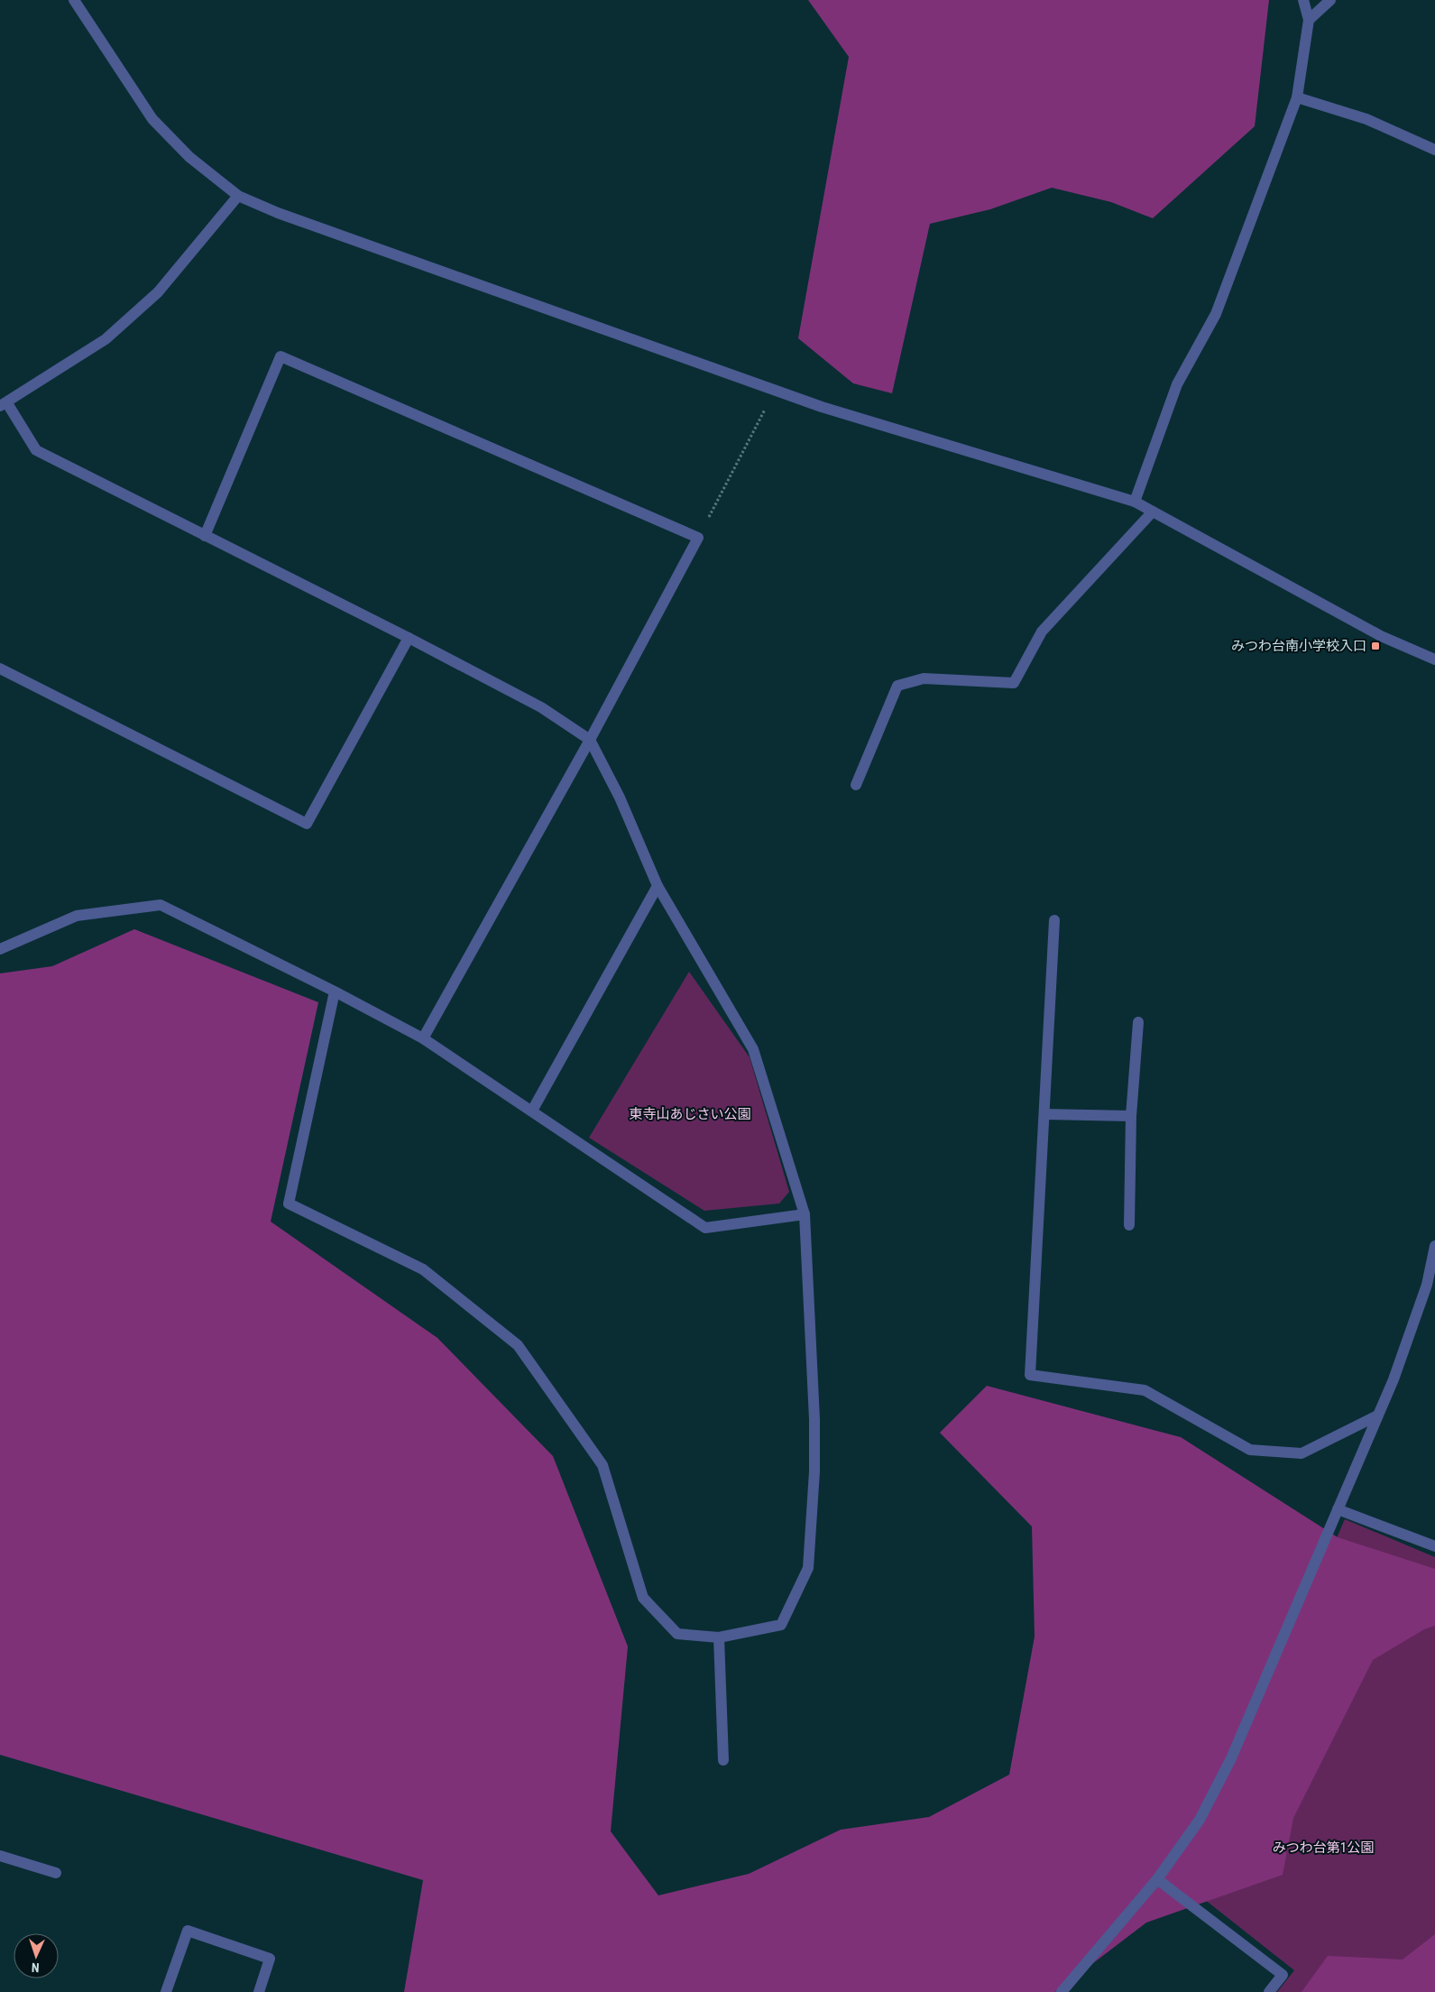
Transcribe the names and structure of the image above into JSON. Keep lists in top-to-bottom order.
{
  "parks": ["東寺山あじさい公園", "みつわ台第1公園"],
  "places": {
    "transit": ["みつわ台南小学校入口"]
  },
  "north": "bottom"
}
